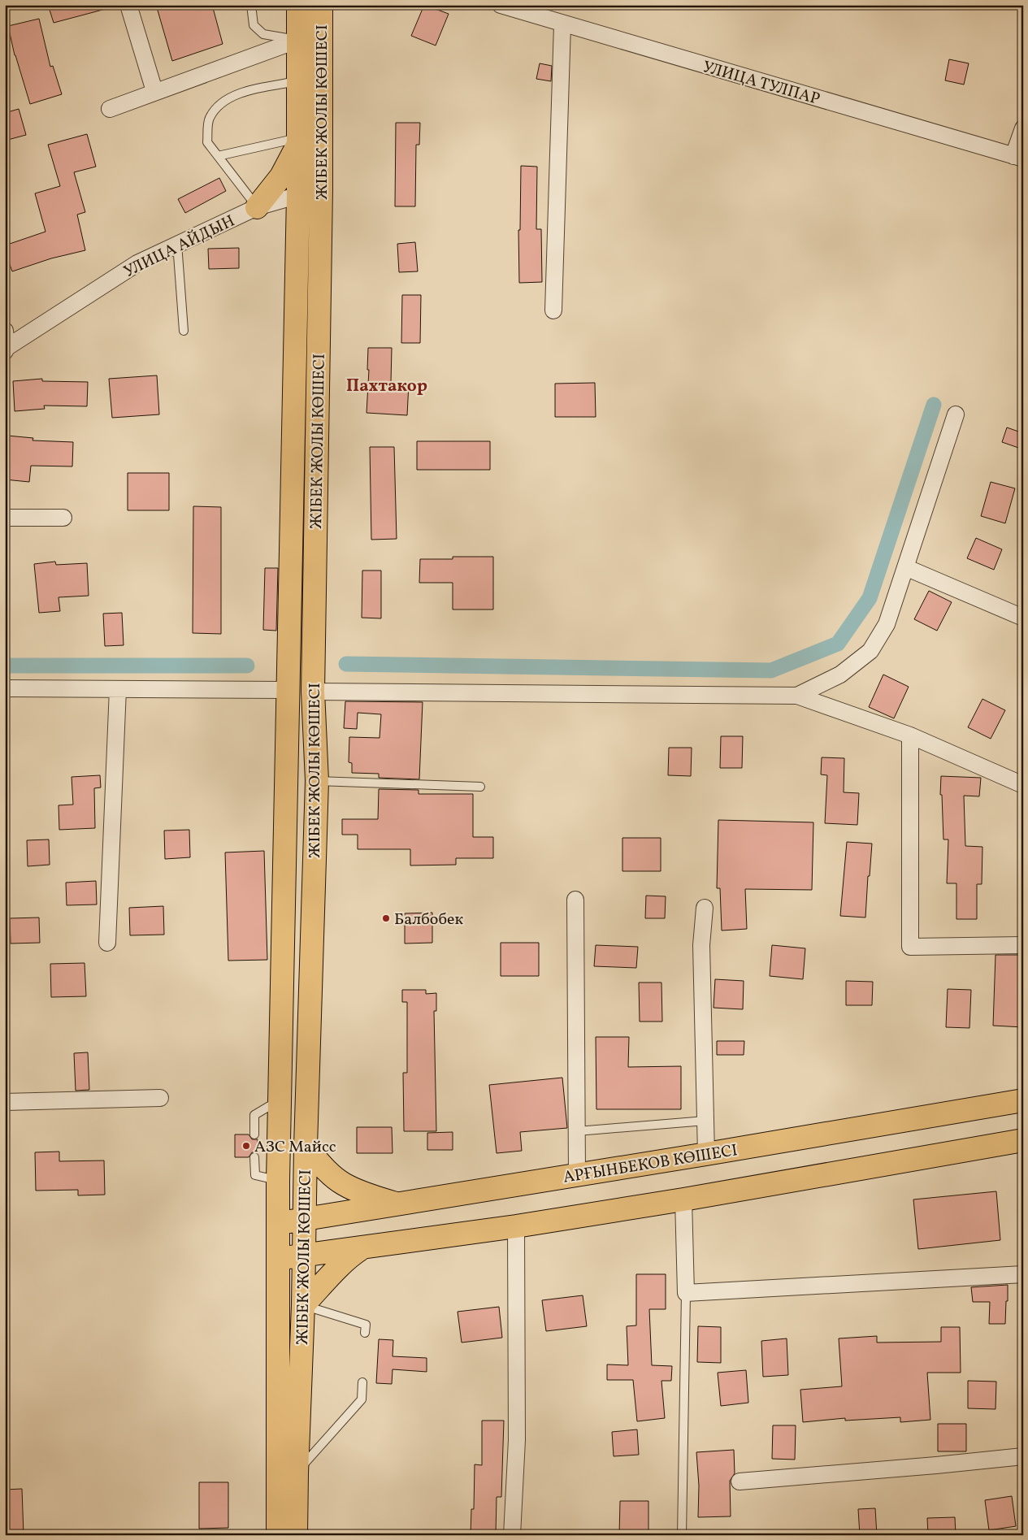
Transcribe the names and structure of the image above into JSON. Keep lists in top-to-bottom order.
{
  "streets": {
    "main road": ["ЖІБЕК ЖОЛЫ КӨШЕСІ", "АРҒЫНБЕКОВ КӨШЕСІ"],
    "street": ["УЛИЦА ТУЛПАР", "УЛИЦА АЙДЫН"]
  },
  "crossings": [
    ["ЖІБЕК ЖОЛЫ КӨШЕСІ", "УЛИЦА АЙДЫН"],
    ["ЖІБЕК ЖОЛЫ КӨШЕСІ", "АРҒЫНБЕКОВ КӨШЕСІ"]
  ],
  "districts": ["Пахтакор"],
  "places": ["Балбобек", "АЗС Майсс"]
}
